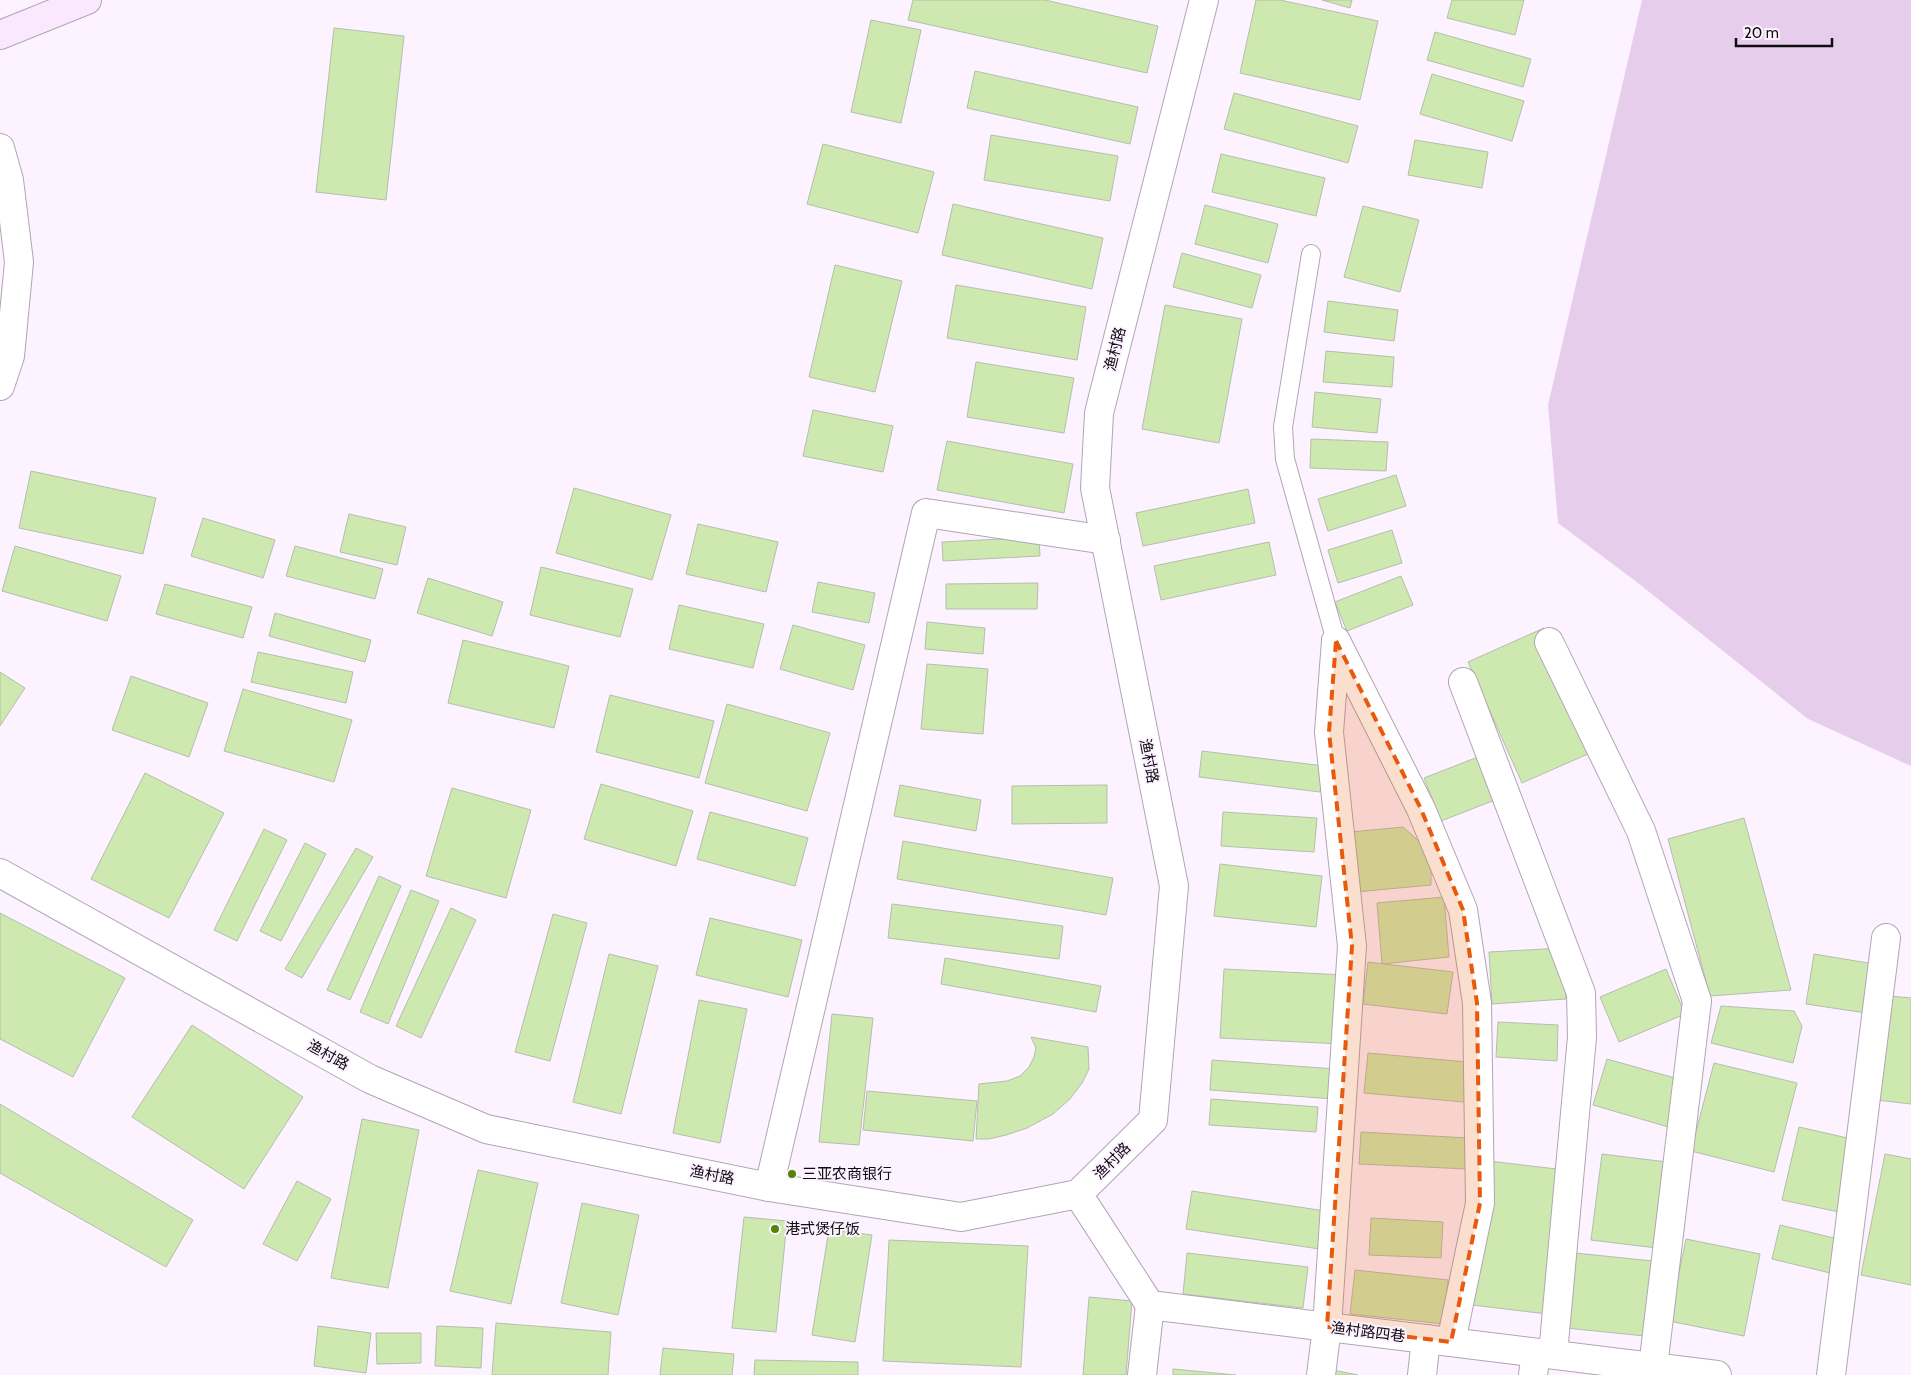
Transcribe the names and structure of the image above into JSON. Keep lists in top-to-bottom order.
{
  "streets": {
    "street": ["渔村路", "渔村路四巷"]
  },
  "places": ["三亚农商银行", "港式煲仔饭"],
  "scale_bar": "20 m"
}
